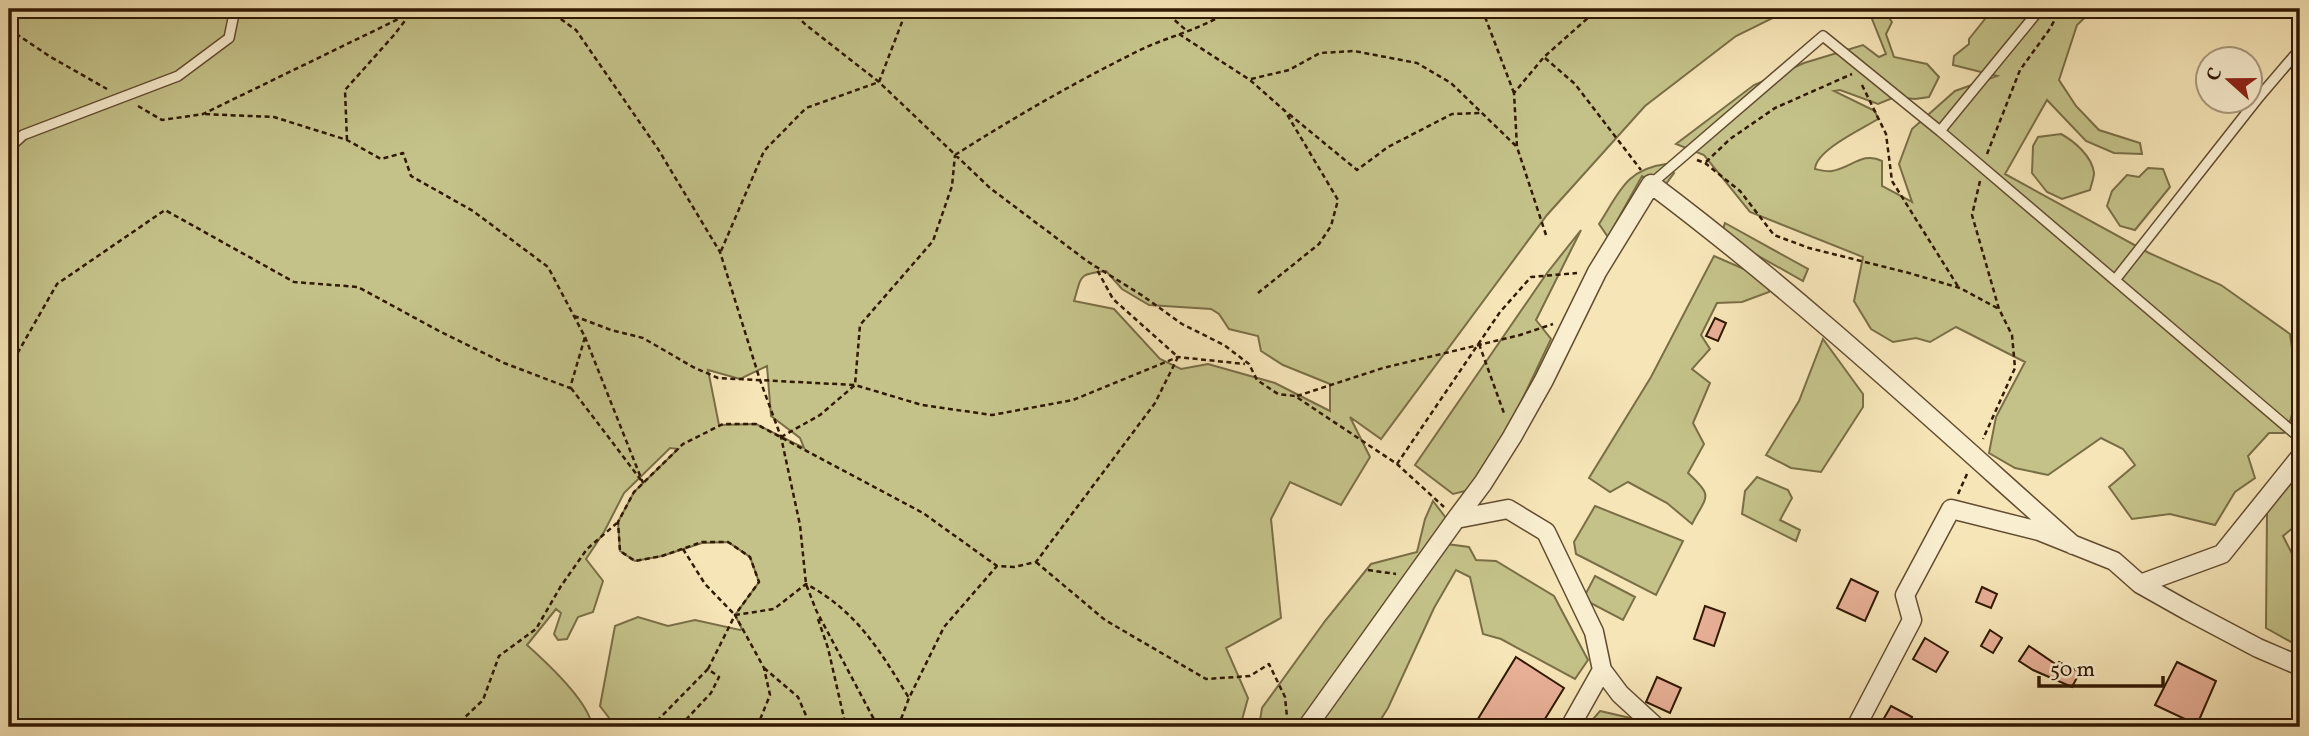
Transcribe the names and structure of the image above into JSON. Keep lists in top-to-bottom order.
{
  "scale_bar": "50 m",
  "north": "left"
}
